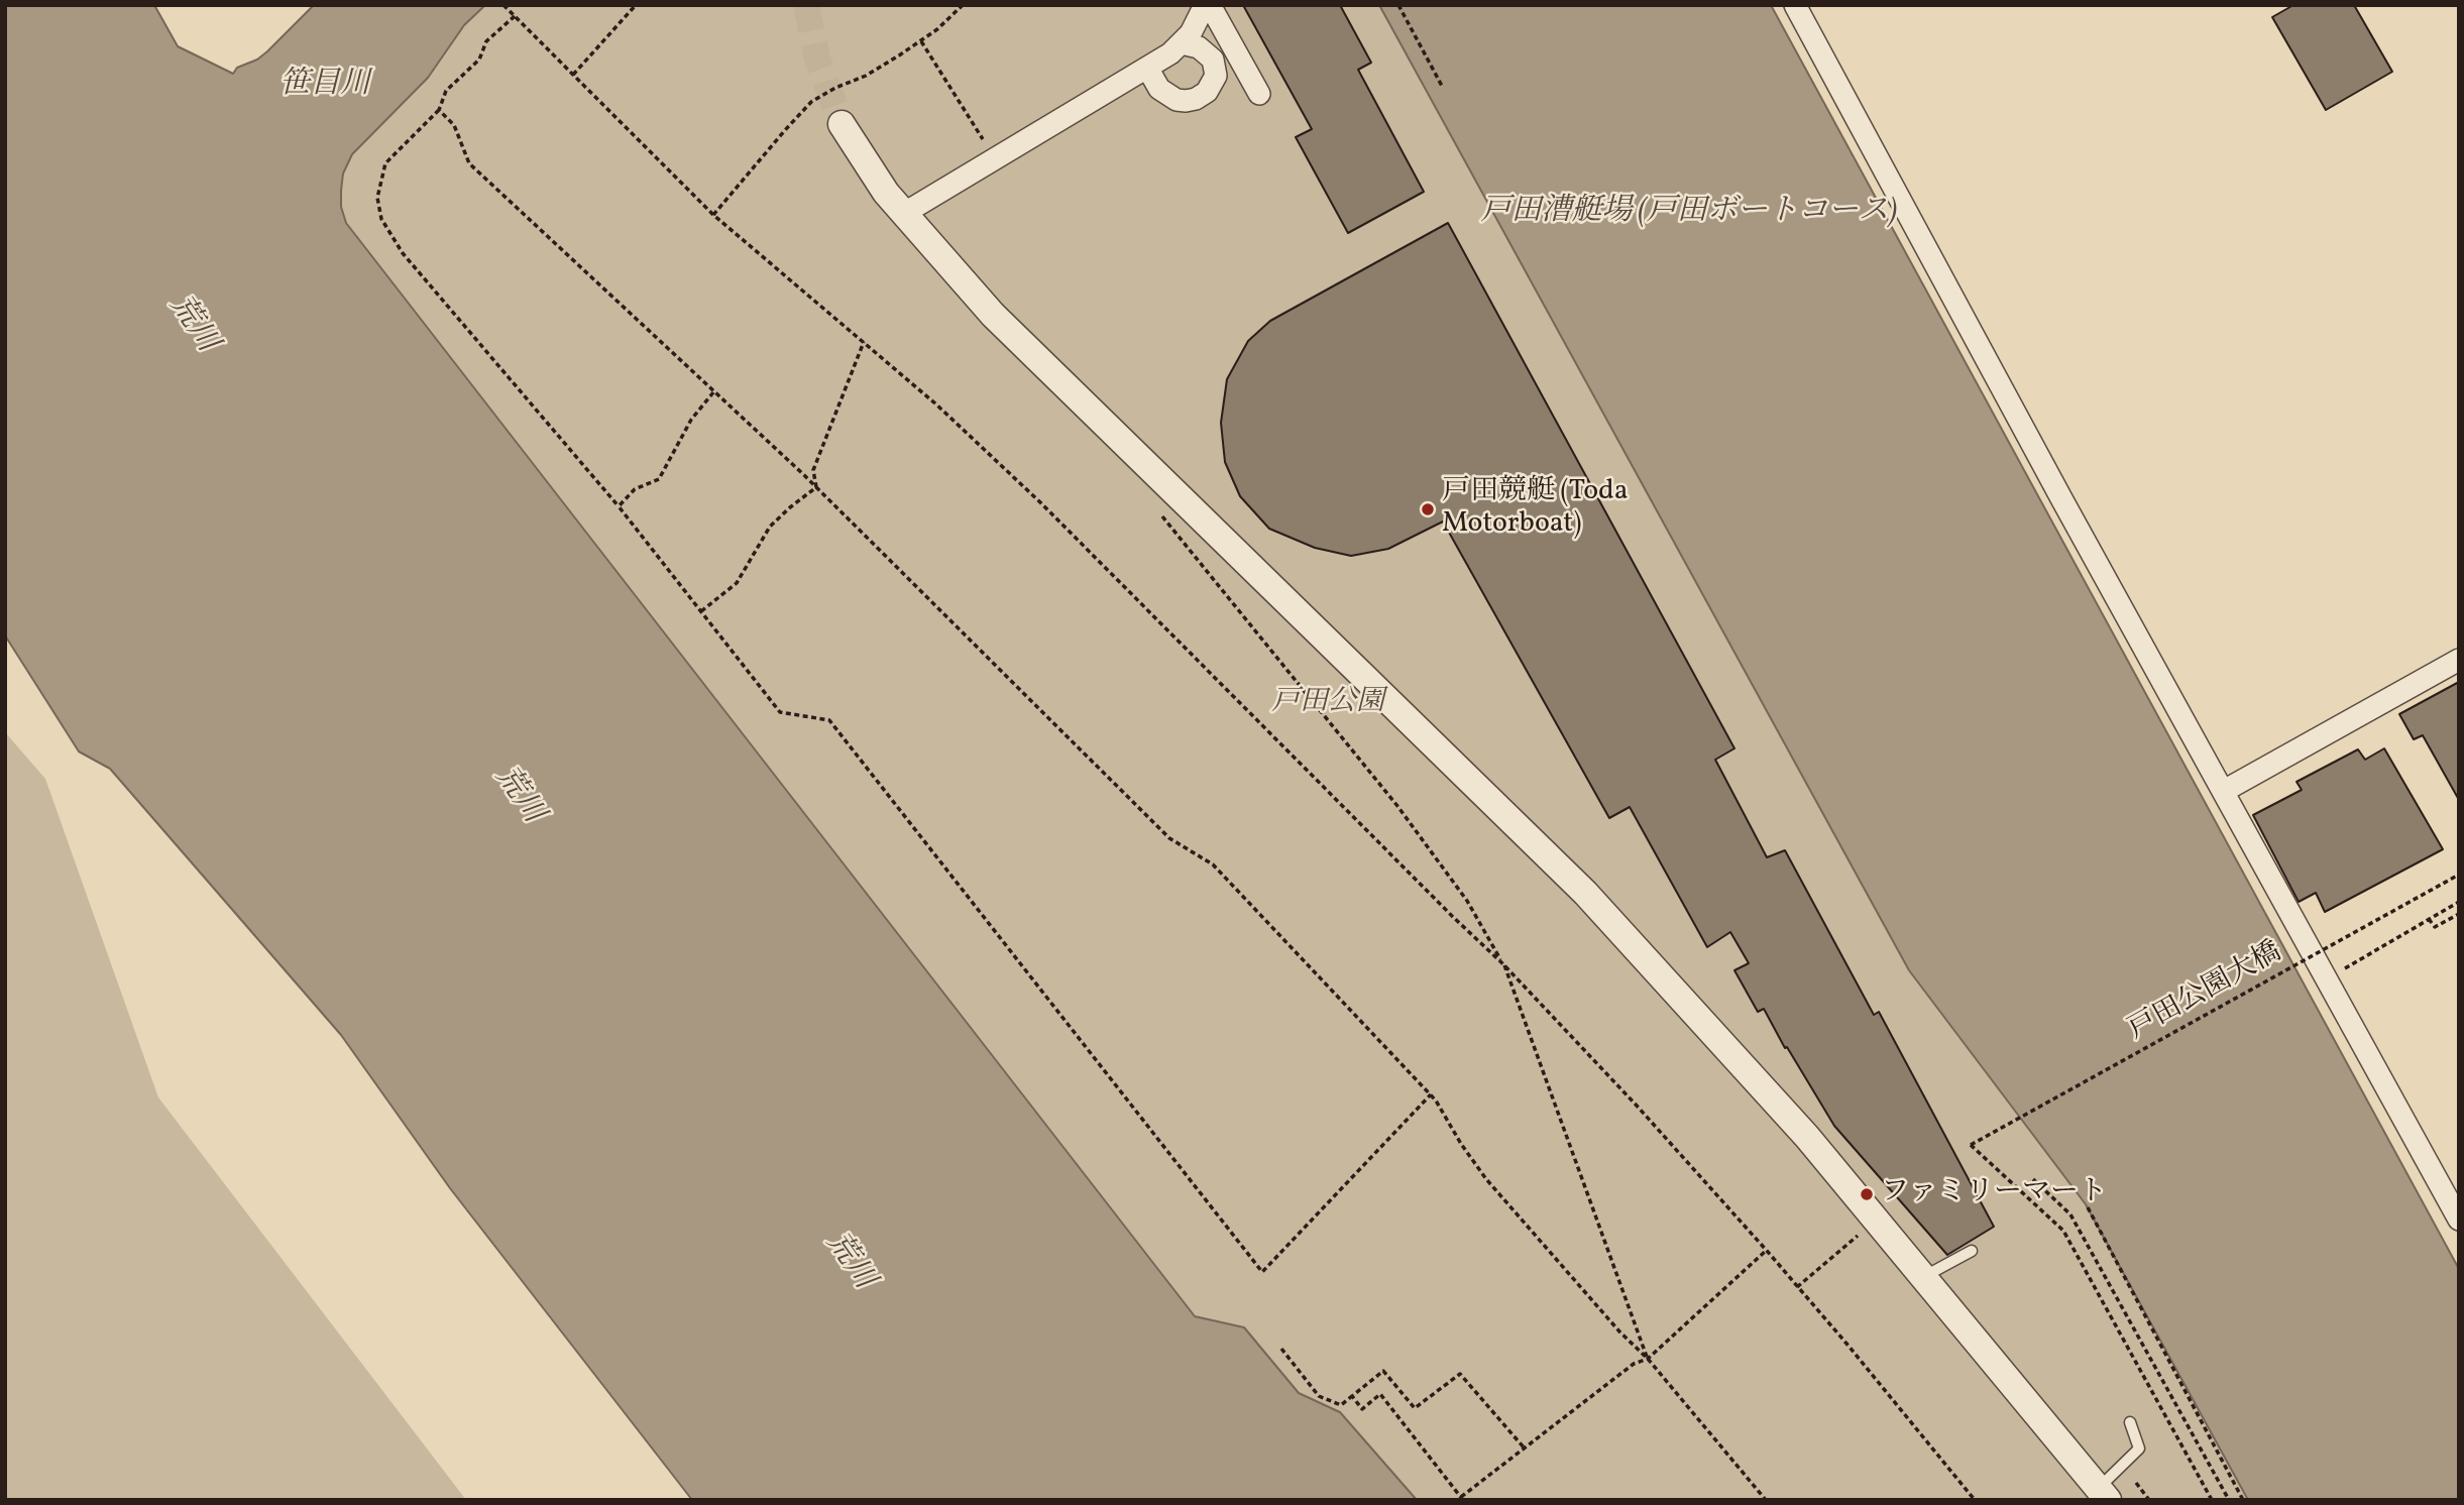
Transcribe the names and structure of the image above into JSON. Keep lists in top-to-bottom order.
{
  "streets": {
    "path": ["戸田公園大橋"]
  },
  "water": ["笹目川", "戸田漕艇場 (戸田ボートコース)", "荒川"],
  "parks": ["戸田公園"],
  "places": ["戸田競艇 (Toda Motorboat)", "ファミリーマート"]
}
